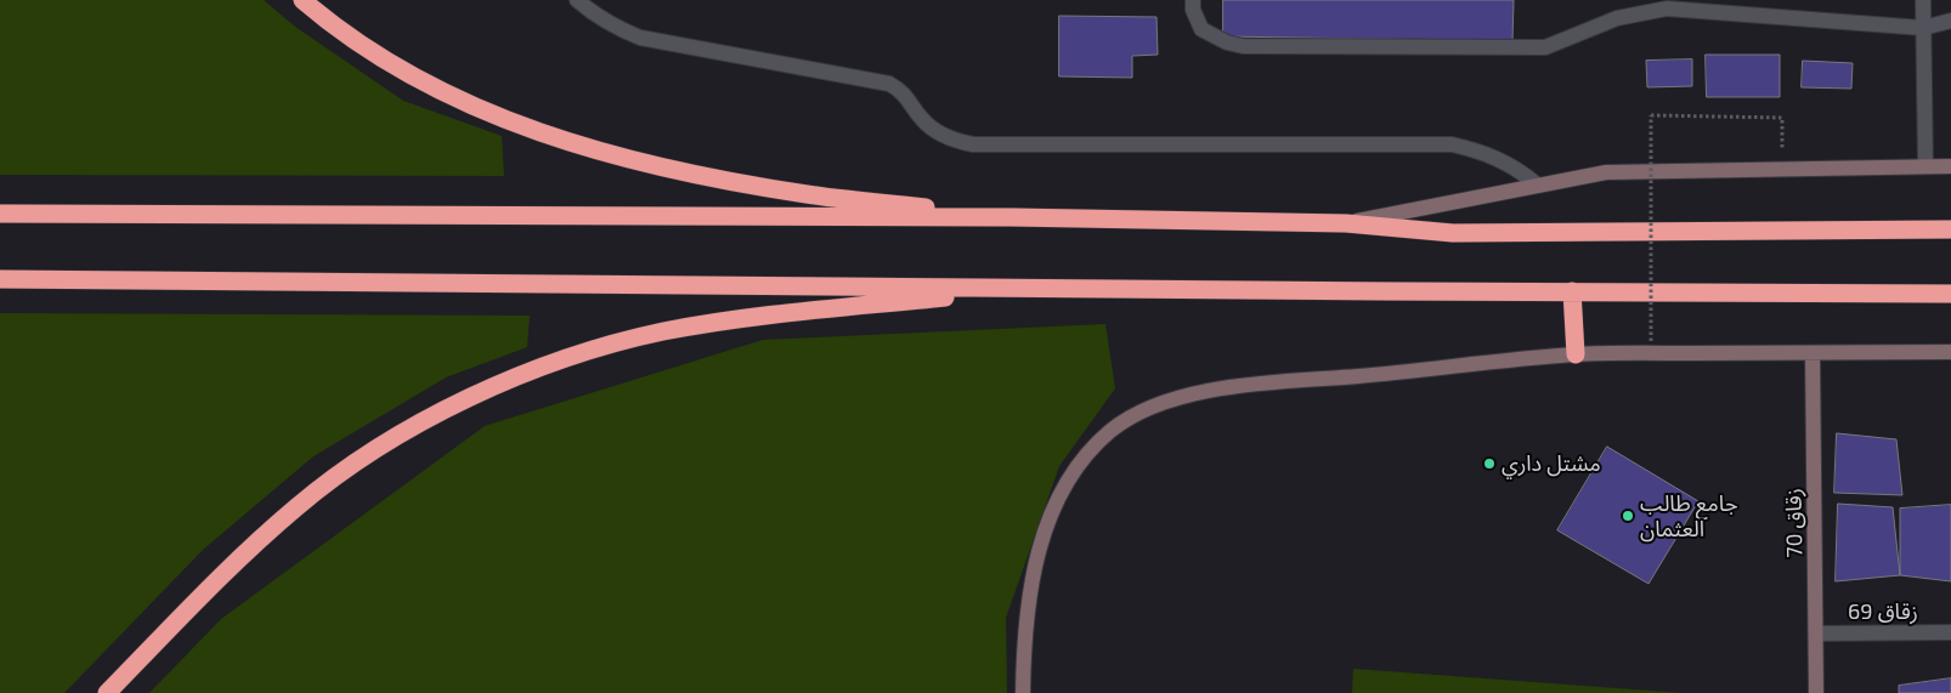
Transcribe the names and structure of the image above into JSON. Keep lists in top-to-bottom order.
{
  "streets": {
    "street": ["زقاق 70", "زقاق 69"]
  },
  "crossings": [
    ["زقاق 70", "زقاق 69"]
  ],
  "places": ["مشتل داري", "جامع طالب العثمان"]
}
